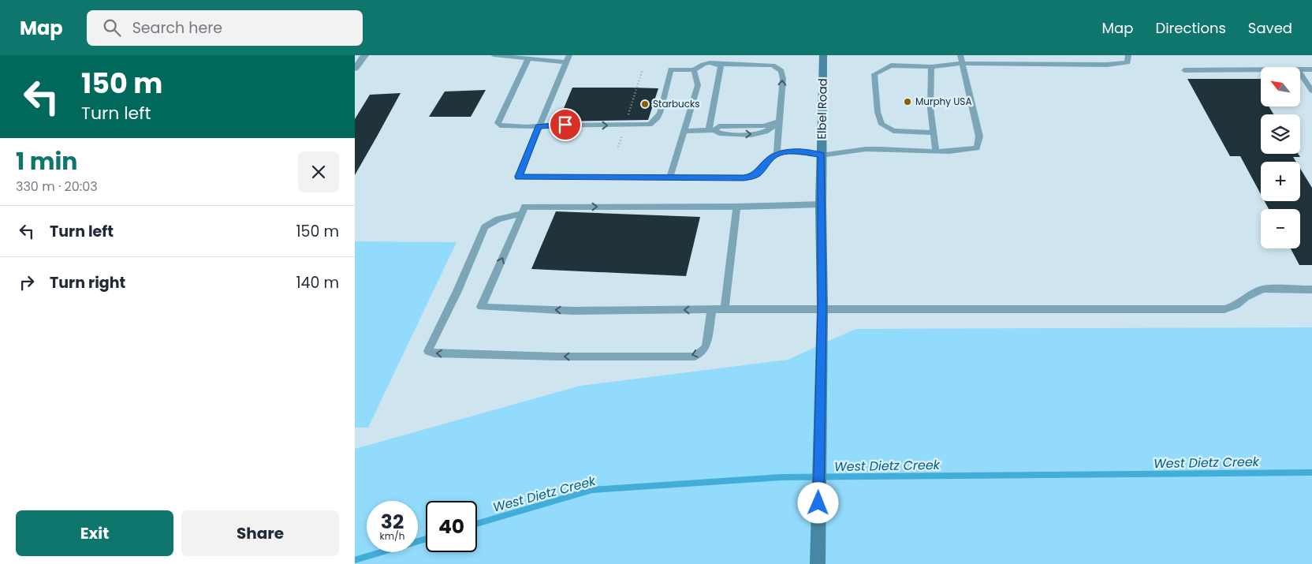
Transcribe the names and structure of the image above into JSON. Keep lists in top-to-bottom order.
{
  "streets": {
    "street": ["Elbel Road"]
  },
  "water": ["West Dietz Creek"],
  "places": ["Murphy USA", "Starbucks"],
  "north": "top left",
  "page": {
    "header": "Map",
    "search": "Search here",
    "nav": ["Map", "Directions", "Saved"],
    "turn": ["150 m", "Turn left"],
    "map_buttons": ["+", "−"],
    "heading": ["1 min", "330 m · 20:03"],
    "list": [
      {
        "name": "Turn left",
        "value": "150 m"
      },
      {
        "name": "Turn right",
        "value": "140 m"
      }
    ],
    "speed": "32 km/h",
    "limit": "40",
    "buttons": ["Exit", "Share"]
  }
}
